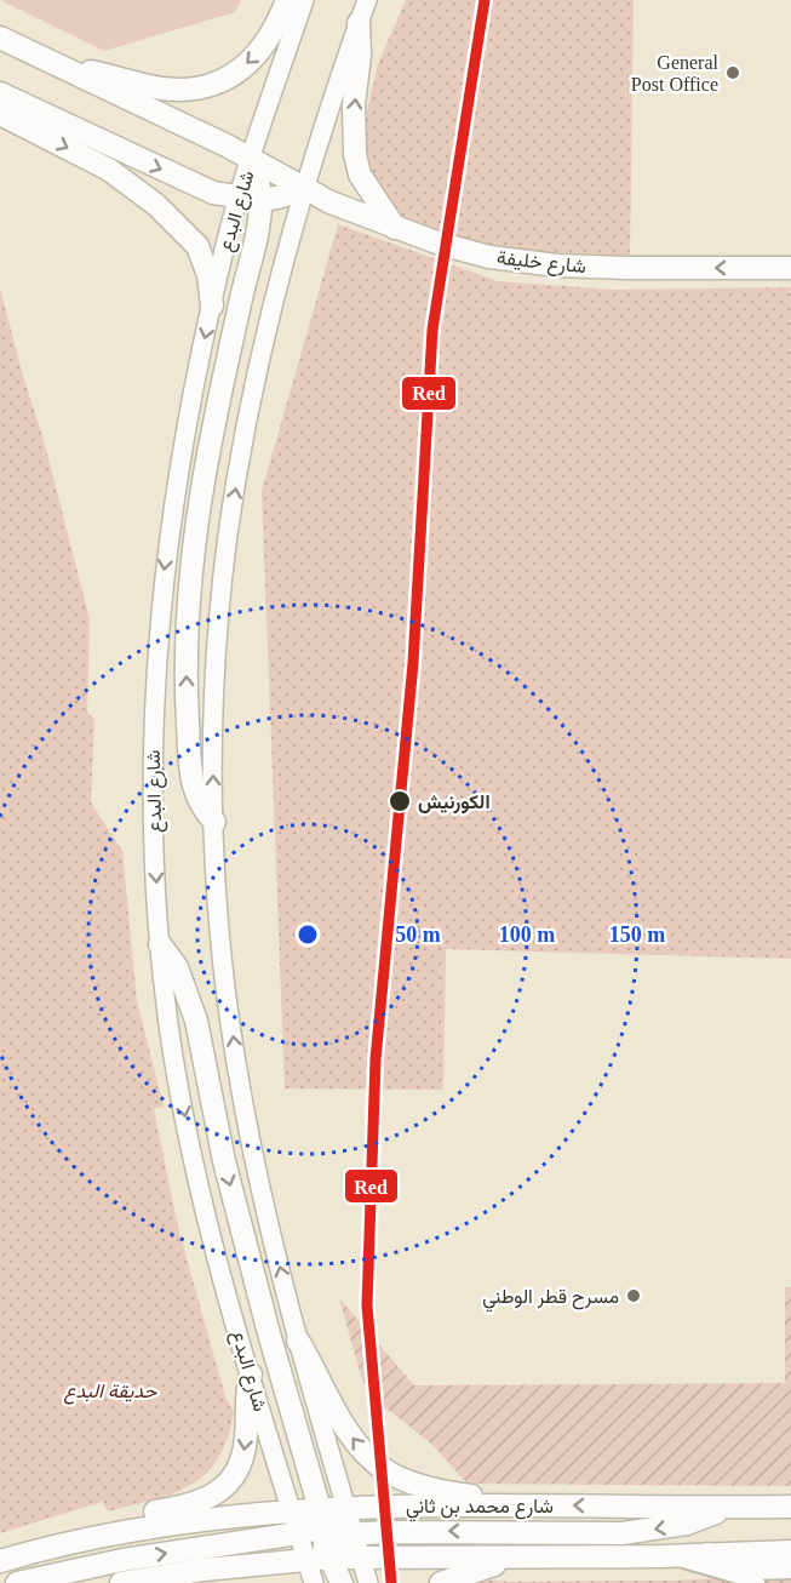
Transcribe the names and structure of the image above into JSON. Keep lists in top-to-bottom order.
{
  "streets": {
    "main road": ["شارع البدع", "شارع خليفة", "شارع محمد بن ثاني"]
  },
  "crossings": [
    ["شارع البدع", "شارع خليفة"],
    ["شارع البدع", "شارع محمد بن ثاني"]
  ],
  "one_way": ["شارع خليفة"],
  "parks": ["حديقة البدع"],
  "places": ["General Post Office", "الكورنيش", "مسرح قطر الوطني"],
  "lines": ["transit line Red"],
  "rings": ["50 m", "100 m", "150 m"]
}
